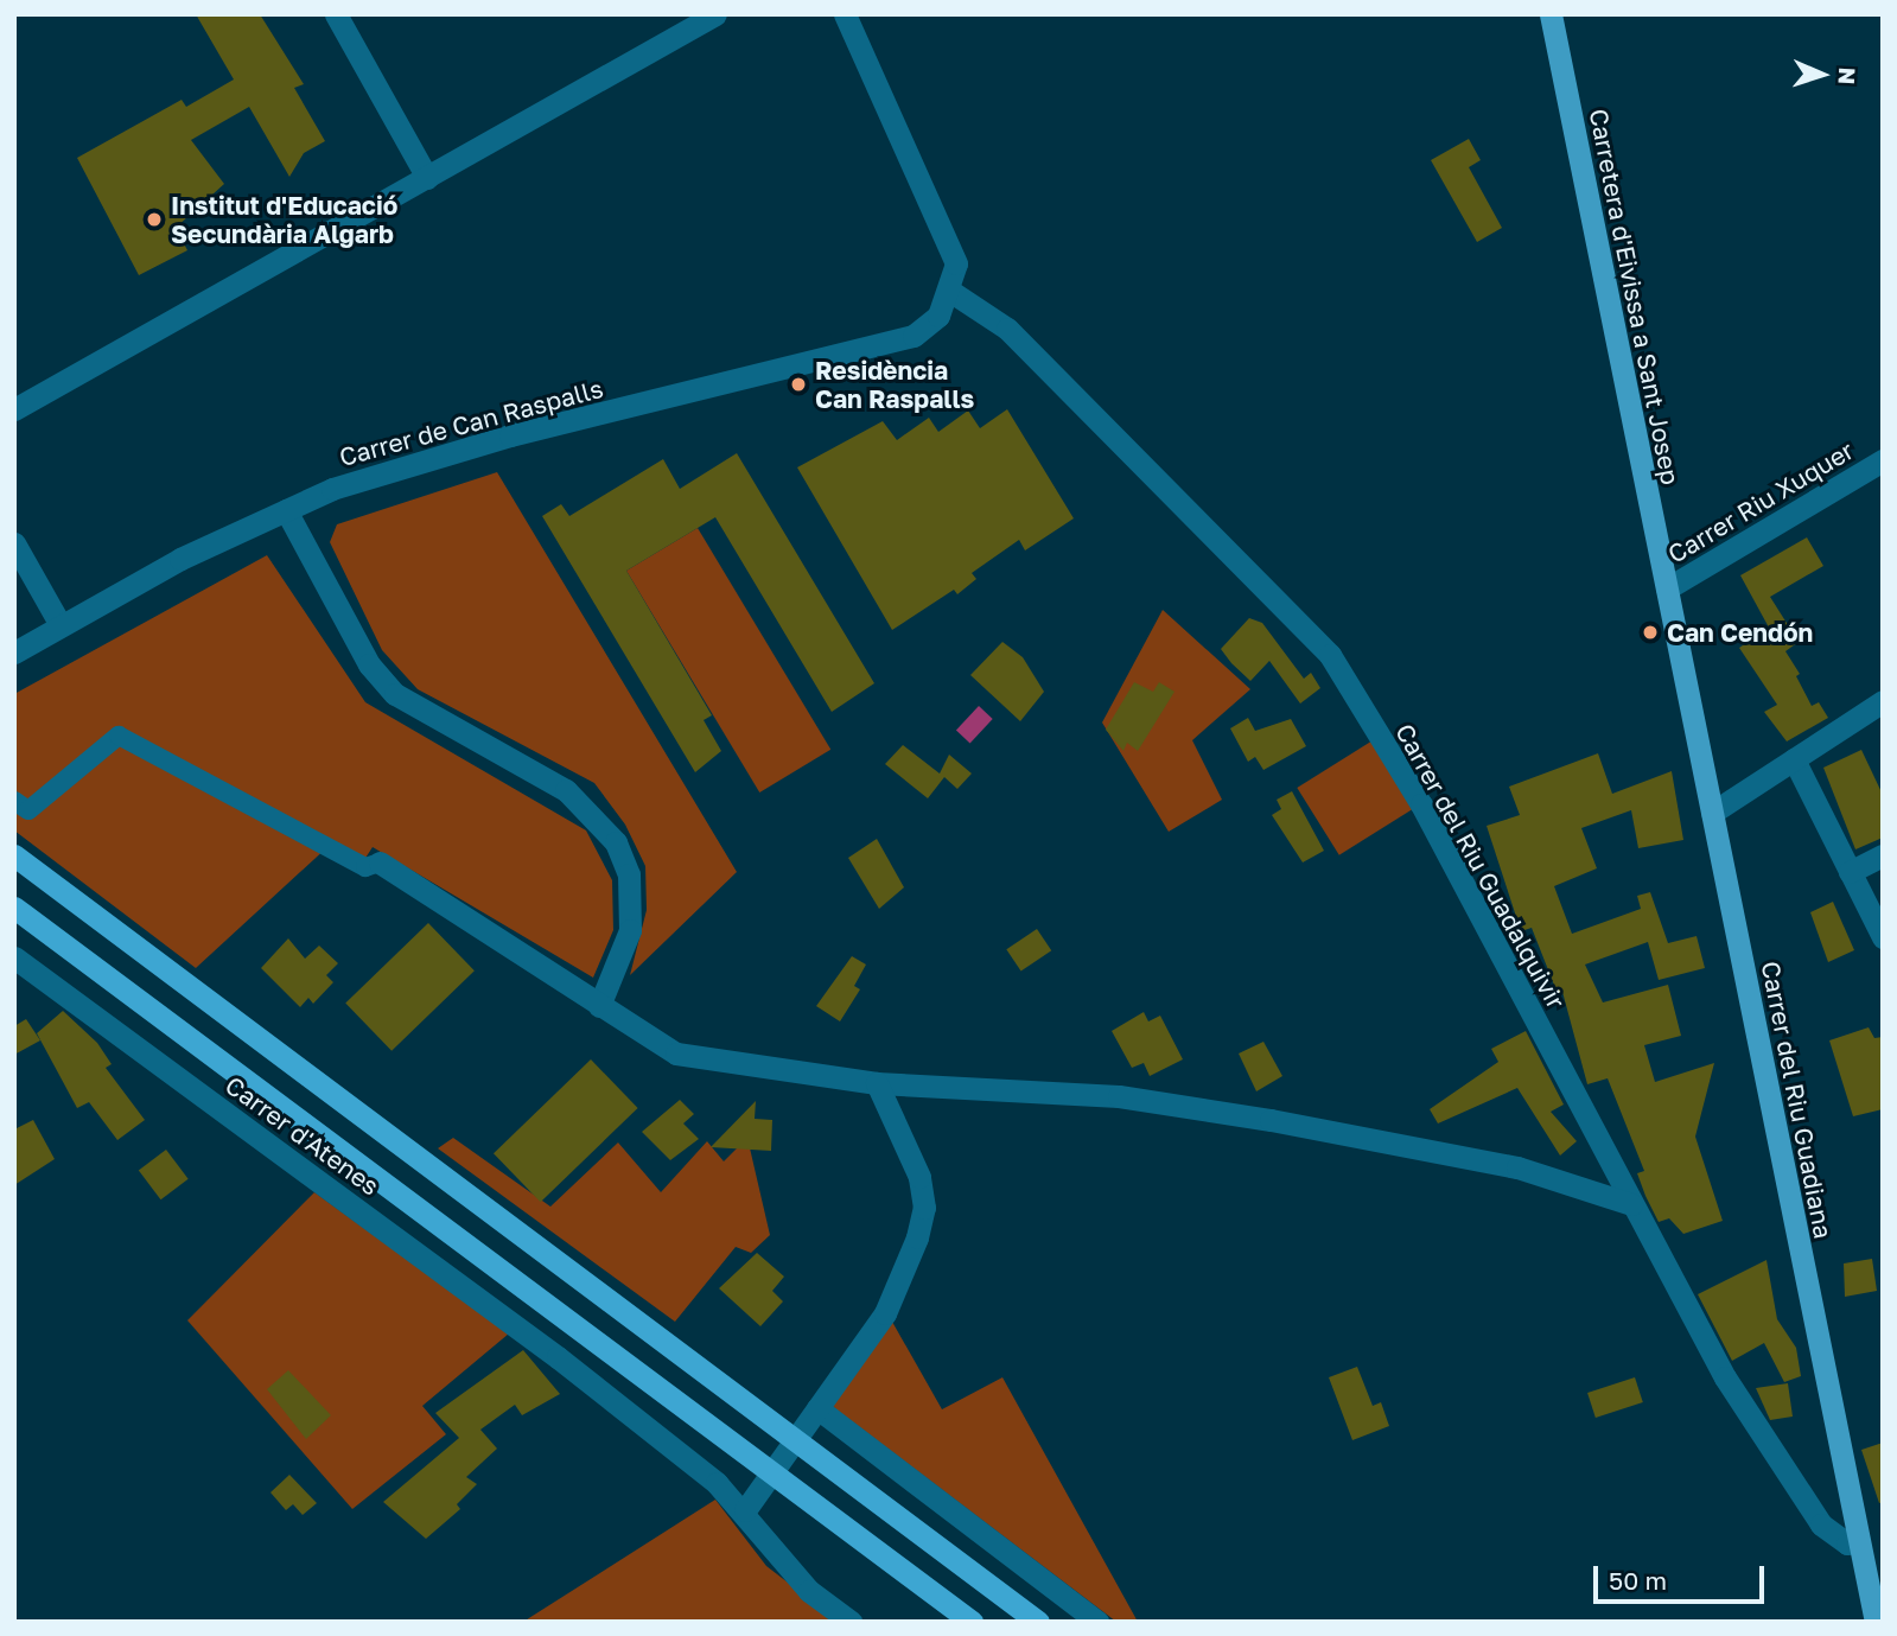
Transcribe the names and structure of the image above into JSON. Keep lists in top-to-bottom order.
{
  "streets": {
    "main road": ["Carretera d'Eivissa a Sant Josep", "Carrer del Riu Guadiana"],
    "street": [
      "Carrer de Can Raspalls",
      "Carrer Riu Xuquer",
      "Carrer del Riu Guadalquivir",
      "Carrer d'Atenes"
    ]
  },
  "crossings": [
    ["Carretera d'Eivissa a Sant Josep", "Carrer Riu Xuquer"],
    ["Carretera d'Eivissa a Sant Josep", "Carrer del Riu Guadiana"],
    ["Carrer de Can Raspalls", "Carrer del Riu Guadalquivir"],
    ["Carrer Riu Xuquer", "Carrer del Riu Guadiana"],
    ["Carrer del Riu Guadalquivir", "Carrer del Riu Guadiana"]
  ],
  "places": ["Institut d'Educació Secundària Algarb", "Residència Can Raspalls", "Can Cendón"],
  "scale_bar": "50 m",
  "north": "right"
}
